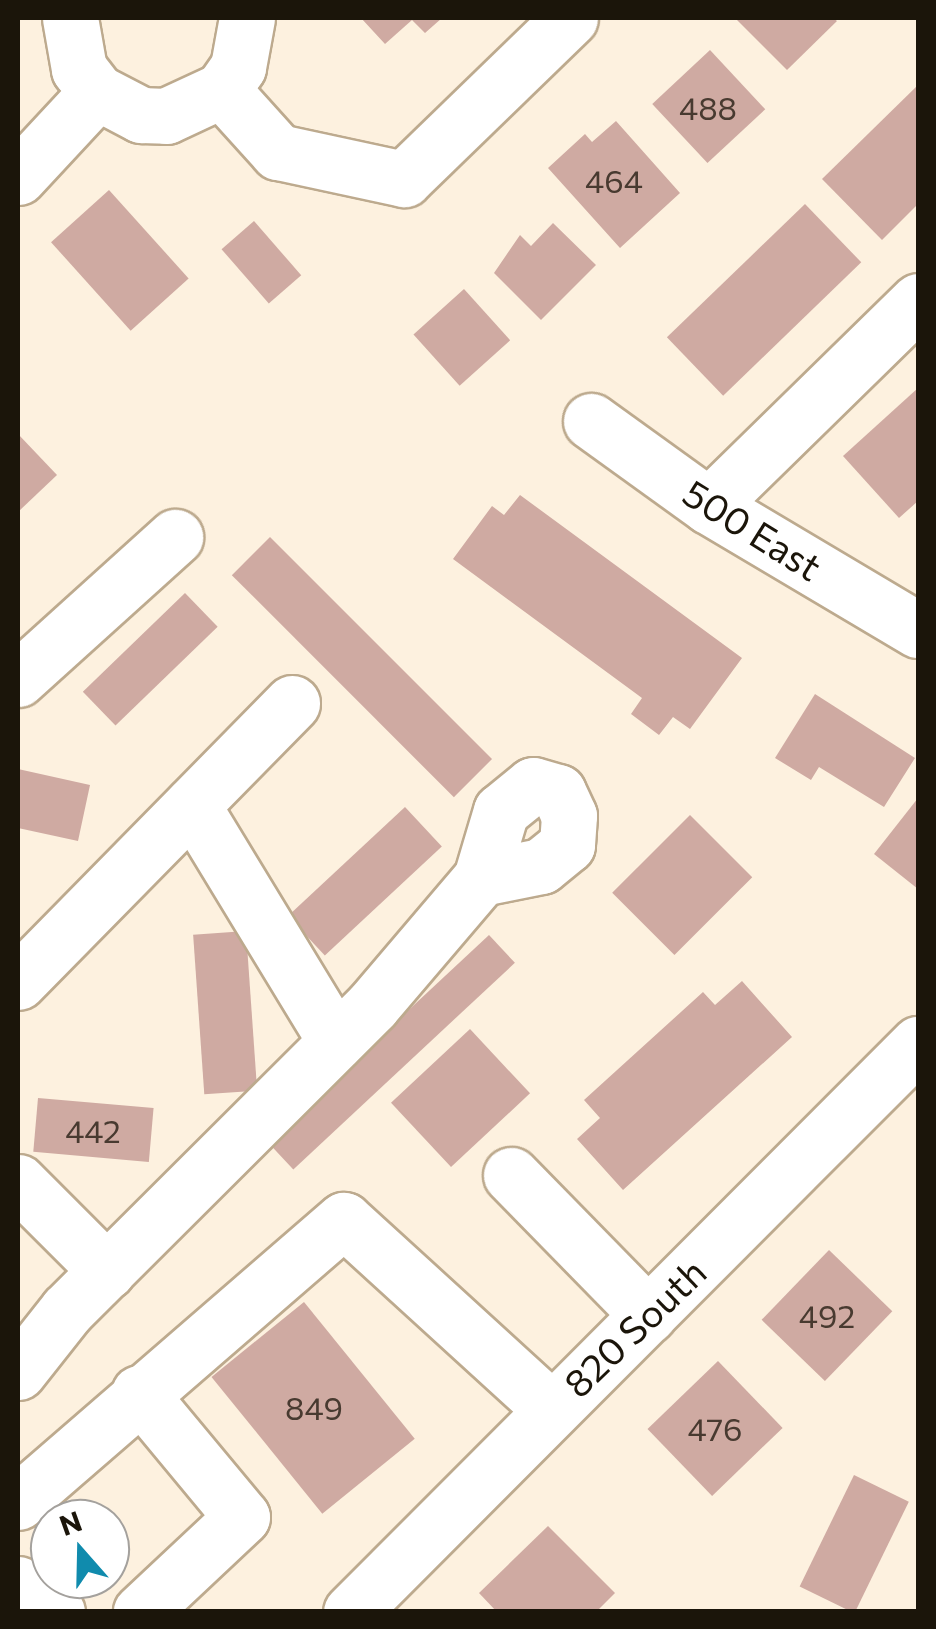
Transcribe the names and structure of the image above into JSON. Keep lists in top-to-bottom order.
{
  "streets": {
    "street": ["500 East", "820 South"]
  },
  "house_numbers": [
    "488",
    "464",
    "442",
    "492",
    "849",
    "476"
  ],
  "north": "top"
}
